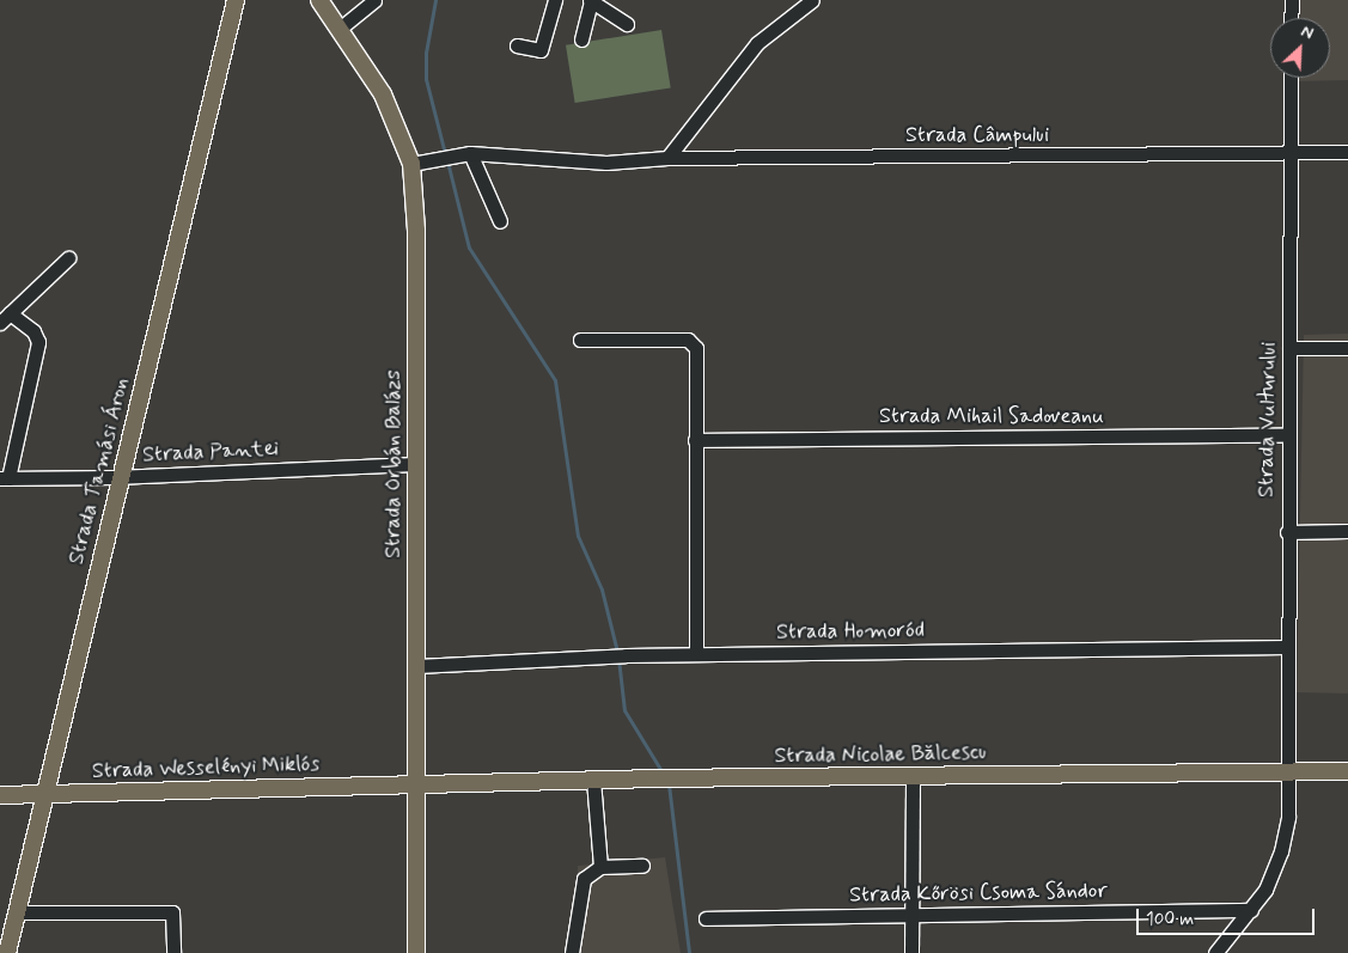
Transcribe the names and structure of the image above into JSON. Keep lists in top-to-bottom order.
{
  "streets": {
    "main road": [
      "Strada Orbán Balázs",
      "Strada Tamási Áron",
      "Strada Nicolae Bălcescu",
      "Strada Wesselényi Miklós"
    ],
    "street": [
      "Strada Câmpului",
      "Strada Mihail Sadoveanu",
      "Strada Vulturului",
      "Strada Pantei",
      "Strada Homoród",
      "Strada Kőrösi Csoma Sándor"
    ]
  },
  "crossings": [
    ["Strada Câmpului", "Strada Vulturului"],
    ["Strada Câmpului", "Strada Orbán Balázs"],
    ["Strada Mihail Sadoveanu", "Strada Vulturului"],
    ["Strada Vulturului", "Strada Homoród"],
    ["Strada Vulturului", "Strada Nicolae Bălcescu"],
    ["Strada Vulturului", "Strada Kőrösi Csoma Sándor"],
    ["Strada Pantei", "Strada Orbán Balázs"],
    ["Strada Pantei", "Strada Tamási Áron"],
    ["Strada Orbán Balázs", "Strada Homoród"],
    ["Strada Orbán Balázs", "Strada Nicolae Bălcescu"],
    ["Strada Orbán Balázs", "Strada Wesselényi Miklós"],
    ["Strada Tamási Áron", "Strada Wesselényi Miklós"],
    ["Strada Nicolae Bălcescu", "Strada Wesselényi Miklós"]
  ],
  "scale_bar": "100 m",
  "north": "top right"
}
